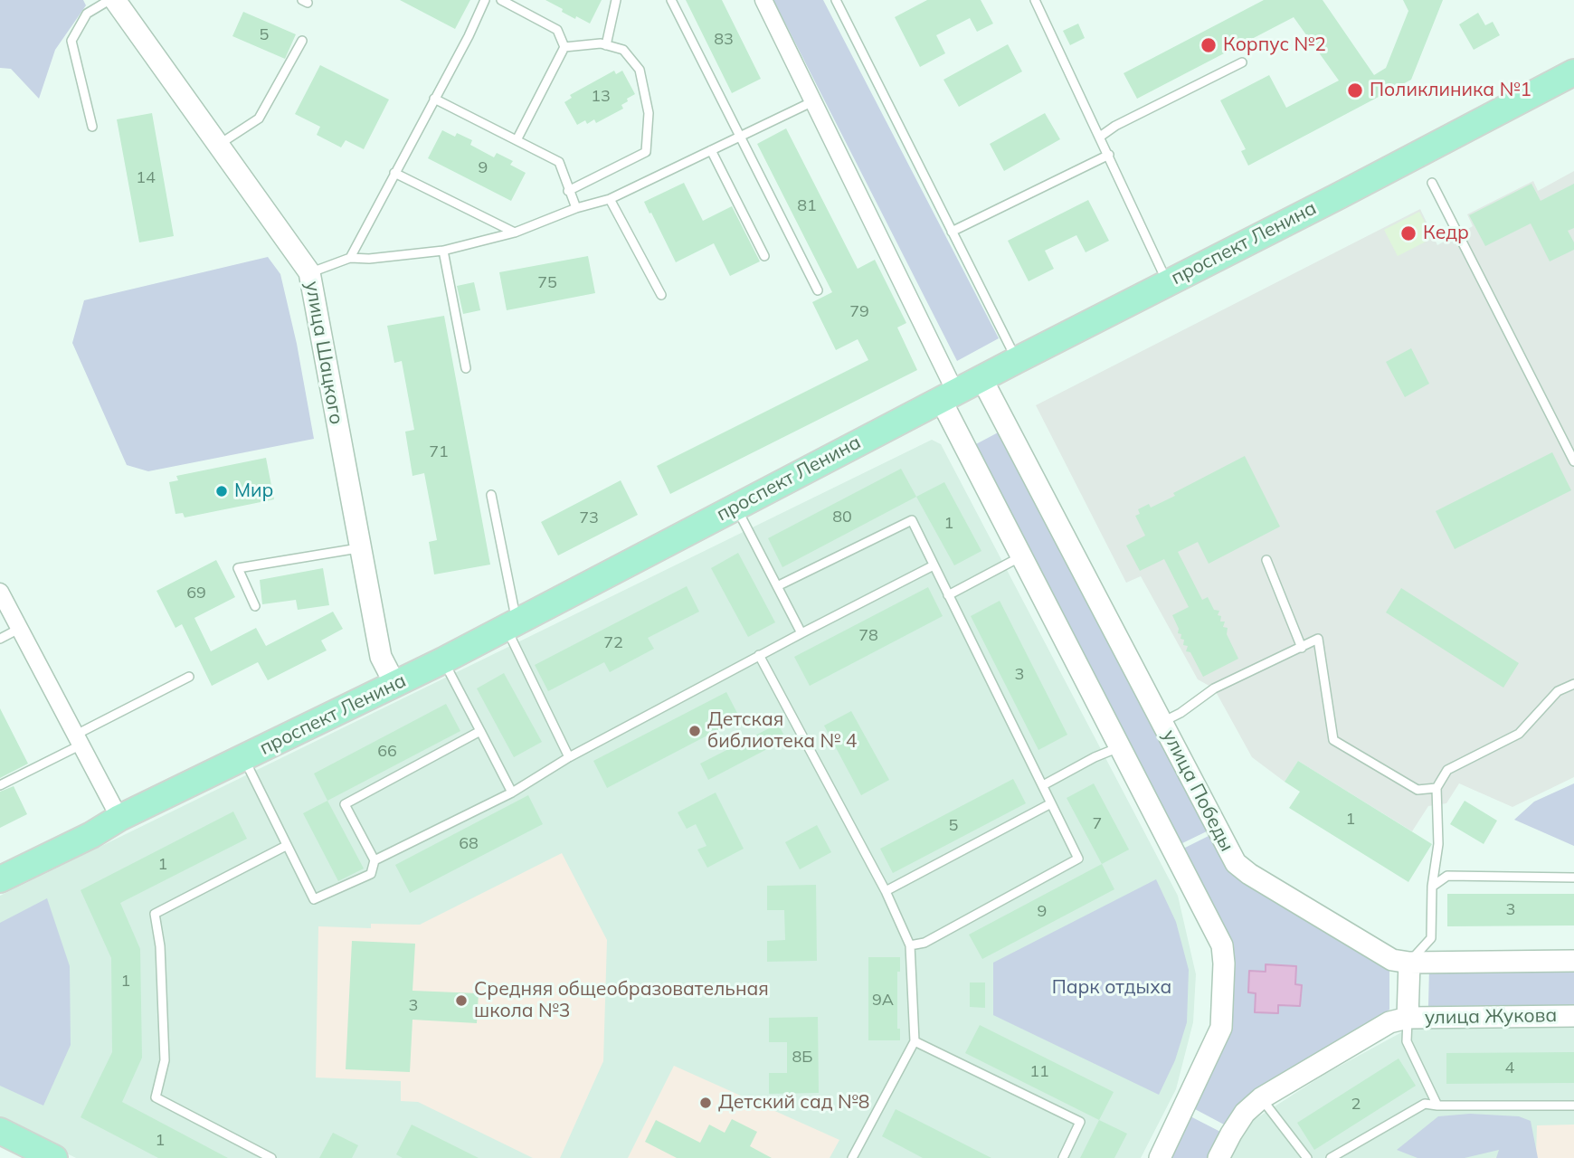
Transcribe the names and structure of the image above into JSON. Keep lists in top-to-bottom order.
{
  "streets": {
    "main road": ["проспект Ленина"],
    "street": ["улица Шацкого", "улица Победы", "улица Жукова"]
  },
  "crossings": [
    ["проспект Ленина", "улица Шацкого"],
    ["проспект Ленина", "улица Победы"]
  ],
  "parks": ["Парк отдыха"],
  "places": [
    "Корпус №2",
    "Поликлиника №1",
    "Кедр",
    "Мир",
    "Детская библиотека № 4",
    "Средняя общеобразовательная школа №3",
    "Детский сад №8"
  ],
  "house_numbers": [
    "5",
    "83",
    "13",
    "9",
    "14",
    "81",
    "75",
    "79",
    "71",
    "80",
    "73",
    "1",
    "69",
    "78",
    "72",
    "3",
    "66",
    "1",
    "7",
    "5",
    "68",
    "1",
    "3",
    "9",
    "1",
    "9А",
    "3",
    "8Б",
    "4",
    "11",
    "2",
    "1"
  ]
}
